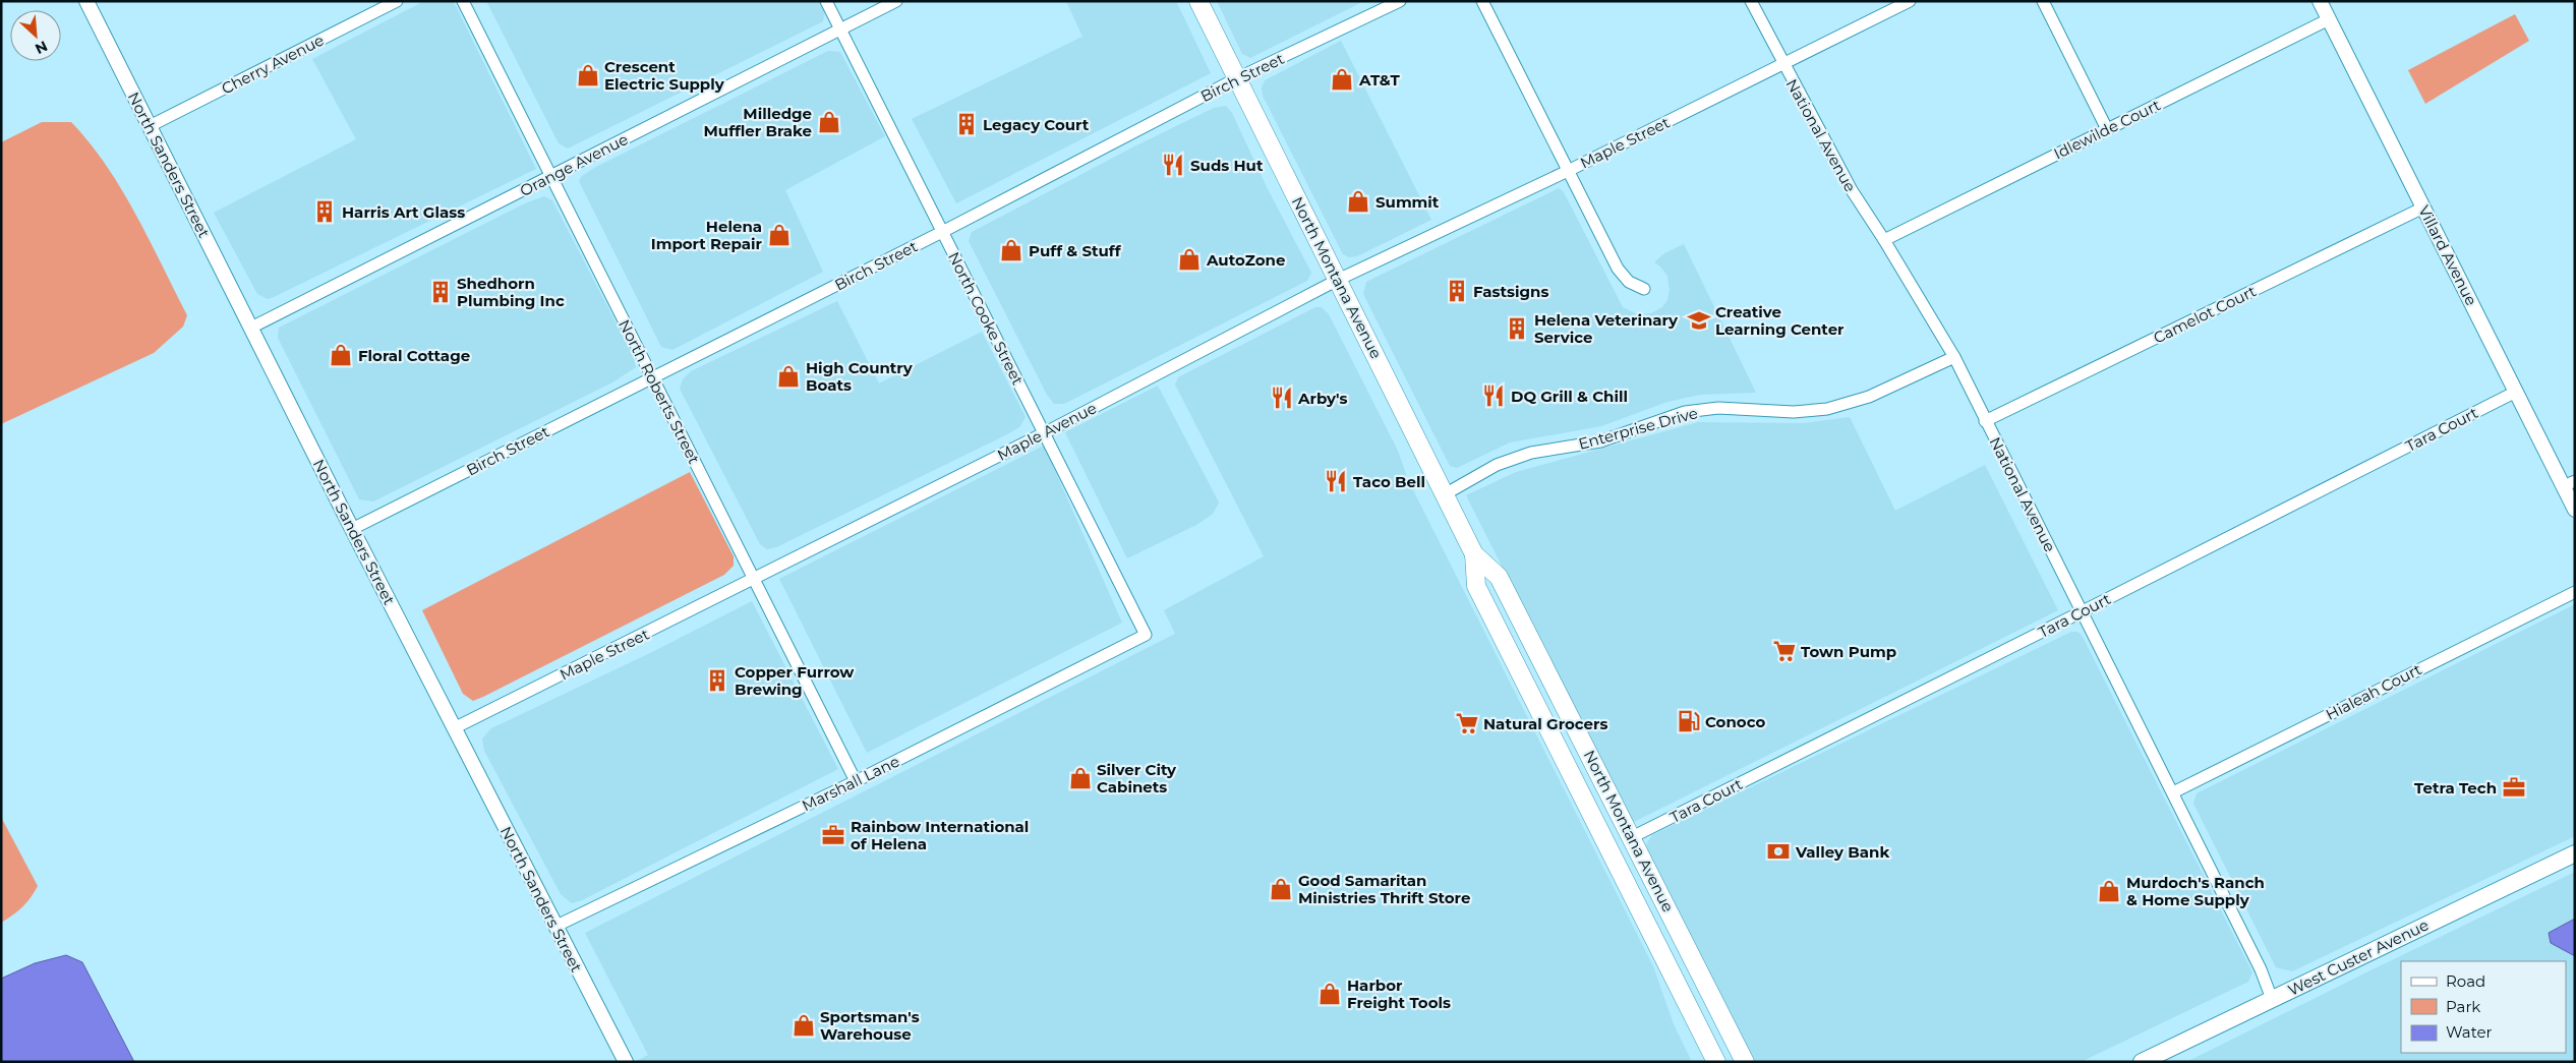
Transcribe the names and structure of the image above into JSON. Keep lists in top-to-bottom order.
{
  "streets": {
    "main road": ["North Montana Avenue", "West Custer Avenue"],
    "street": [
      "Cherry Avenue",
      "Birch Street",
      "Idlewilde Court",
      "National Avenue",
      "Maple Street",
      "North Sanders Street",
      "Orange Avenue",
      "Villard Avenue",
      "Camelot Court",
      "North Cooke Street",
      "North Roberts Street",
      "Enterprise Drive",
      "Tara Court",
      "Maple Avenue",
      "Hialeah Court",
      "Marshall Lane"
    ]
  },
  "crossings": [
    ["Cherry Avenue", "North Sanders Street"],
    ["Birch Street", "North Sanders Street"],
    ["Birch Street", "North Montana Avenue"],
    ["Birch Street", "North Cooke Street"],
    ["Birch Street", "North Roberts Street"],
    ["Idlewilde Court", "National Avenue"],
    ["Idlewilde Court", "Villard Avenue"],
    ["National Avenue", "Maple Street"],
    ["National Avenue", "Camelot Court"],
    ["National Avenue", "Enterprise Drive"],
    ["National Avenue", "Tara Court"],
    ["National Avenue", "Hialeah Court"],
    ["National Avenue", "West Custer Avenue"],
    ["Maple Street", "North Sanders Street"],
    ["Maple Street", "North Montana Avenue"],
    ["Maple Street", "North Roberts Street"],
    ["Maple Street", "Maple Avenue"],
    ["North Sanders Street", "Orange Avenue"],
    ["North Sanders Street", "Marshall Lane"],
    ["Orange Avenue", "North Cooke Street"],
    ["Orange Avenue", "North Roberts Street"],
    ["Villard Avenue", "Camelot Court"],
    ["Villard Avenue", "Tara Court"],
    ["North Montana Avenue", "Enterprise Drive"],
    ["North Montana Avenue", "Tara Court"],
    ["North Montana Avenue", "Maple Avenue"],
    ["North Cooke Street", "Maple Avenue"],
    ["North Cooke Street", "Marshall Lane"],
    ["North Roberts Street", "Maple Avenue"],
    ["North Roberts Street", "Marshall Lane"]
  ],
  "places": {
    "shop": [
      "Crescent Electric Supply",
      "AT&T",
      "Milledge Muffler Brake",
      "Summit",
      "Helena Import Repair",
      "Puff & Stuff",
      "AutoZone",
      "Floral Cottage",
      "High Country Boats",
      "Silver City Cabinets",
      "Good Samaritan Ministries Thrift Store",
      "Murdoch's Ranch & Home Supply",
      "Harbor Freight Tools",
      "Sportsman's Warehouse"
    ],
    "building": [
      "Legacy Court",
      "Harris Art Glass",
      "Fastsigns",
      "Shedhorn Plumbing Inc",
      "Helena Veterinary Service",
      "Copper Furrow Brewing"
    ],
    "restaurant": [
      "Suds Hut",
      "DQ Grill & Chill",
      "Arby's",
      "Taco Bell"
    ],
    "school or university": ["Creative Learning Center"],
    "supermarket": ["Town Pump", "Natural Grocers"],
    "fuel station": ["Conoco"],
    "office": ["Tetra Tech", "Rainbow International of Helena"],
    "bank": ["Valley Bank"]
  },
  "legend": ["Road", "Park", "Water"],
  "north": "bottom right"
}
